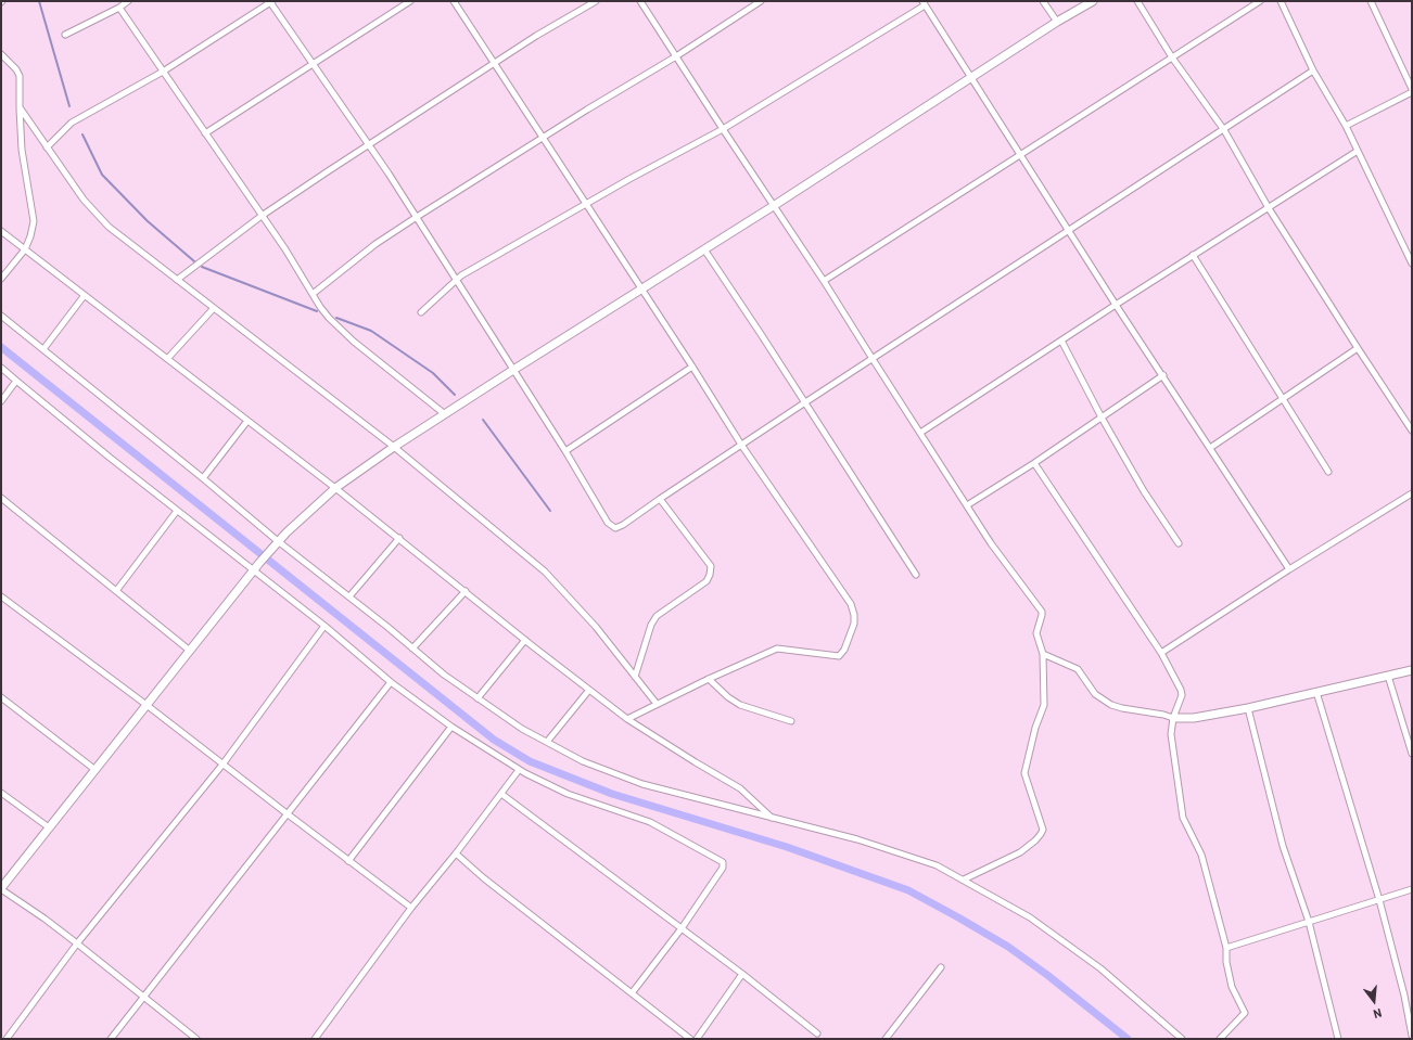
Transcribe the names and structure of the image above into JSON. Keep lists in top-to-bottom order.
{
  "north": "bottom"
}
